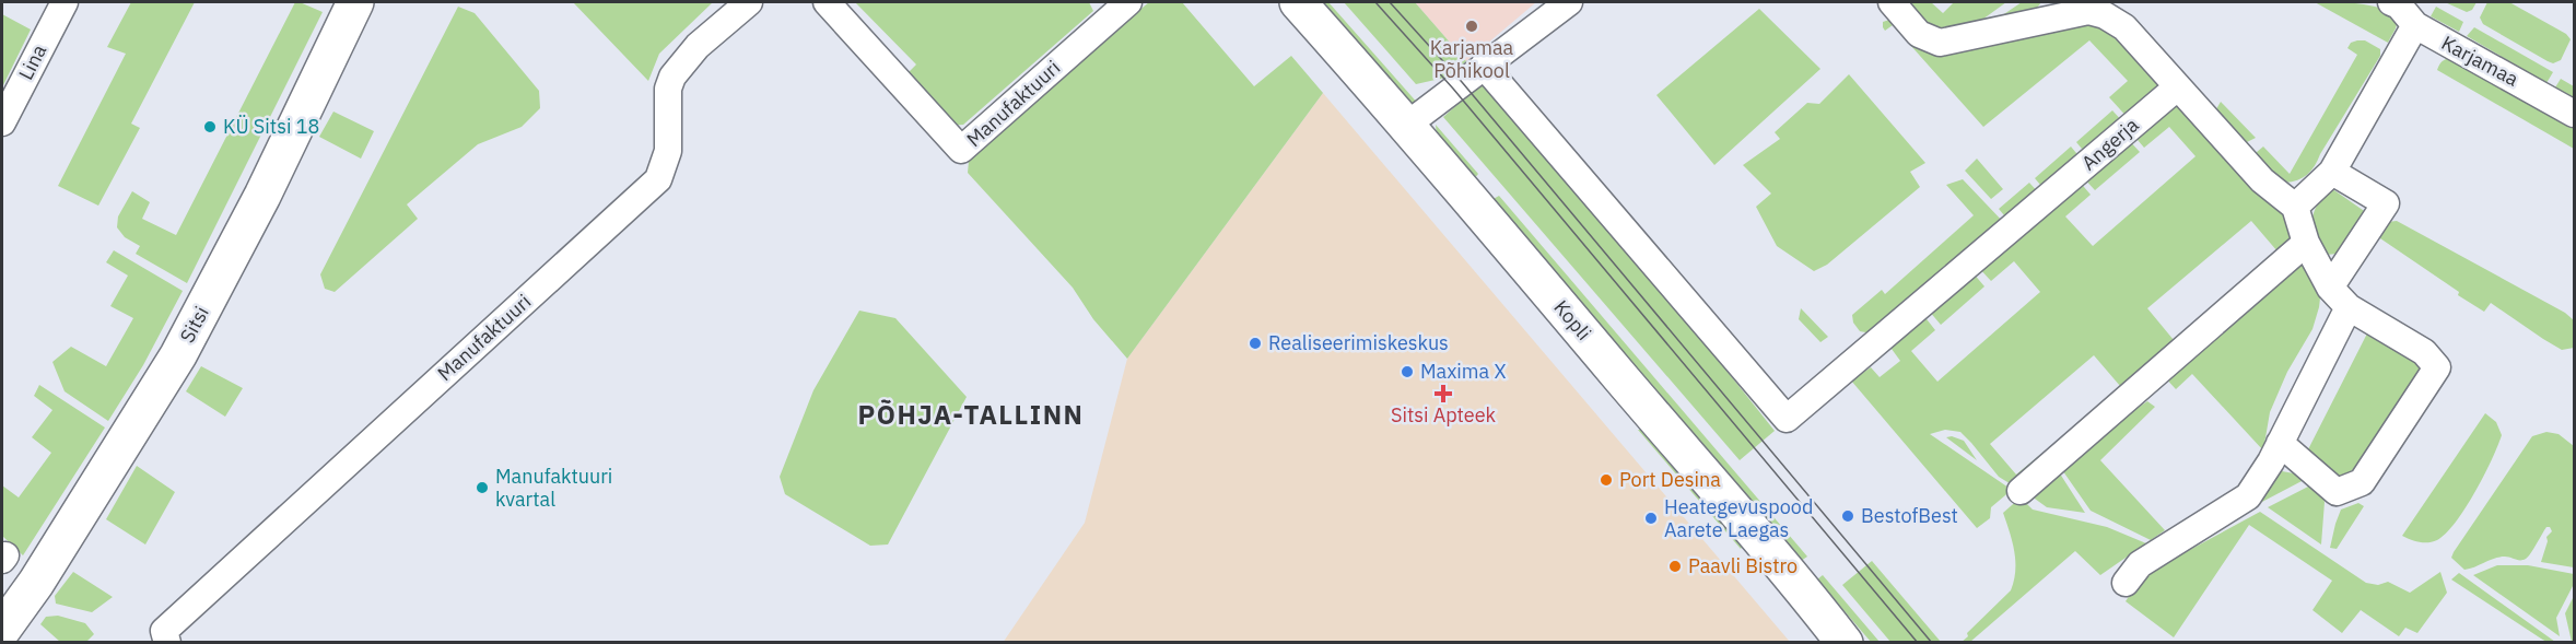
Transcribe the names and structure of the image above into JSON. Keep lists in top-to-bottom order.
{
  "streets": {
    "street": [
      "Karjamaa",
      "Lina",
      "Manufaktuuri",
      "Angerja",
      "Kopli",
      "Sitsi"
    ]
  },
  "districts": ["PÕHJA-TALLINN"],
  "places": {
    "other": [
      "Karjamaa Põhikool",
      "KÜ Sitsi 18",
      "Realiseerimiskeskus",
      "Maxima X",
      "Port Desina",
      "Manufaktuuri kvartal",
      "BestofBest",
      "Heategevuspood Aarete Laegas",
      "Paavli Bistro"
    ],
    "health": ["Sitsi Apteek"]
  }
}
